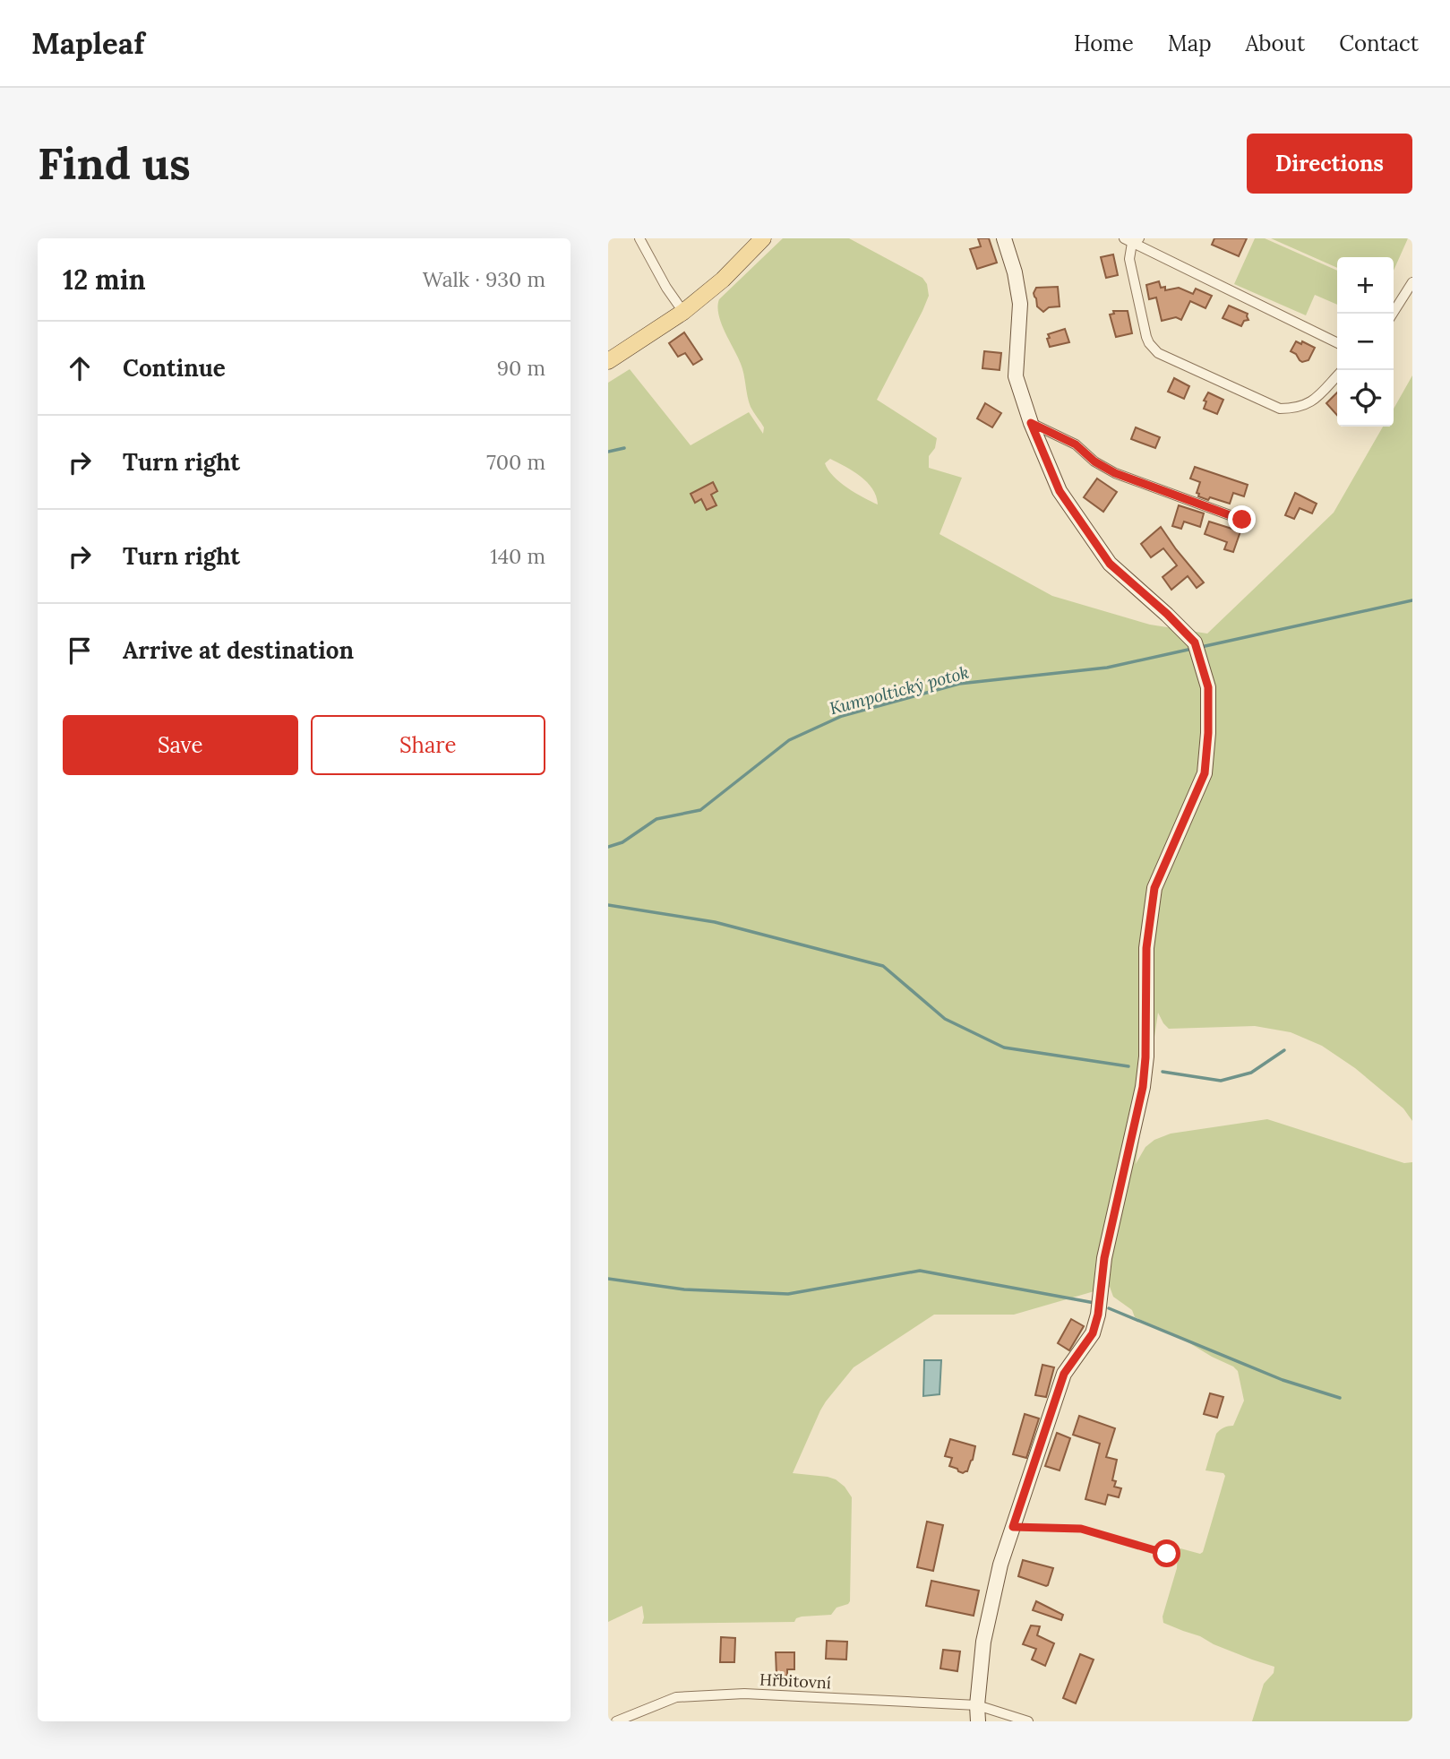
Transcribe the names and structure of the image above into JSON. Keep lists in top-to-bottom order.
{
  "streets": {
    "street": ["Hřbitovní"]
  },
  "water": ["Kumpoltický potok"],
  "page": {
    "header": "Mapleaf",
    "nav": [
      "Home",
      "Map",
      "About",
      "Contact"
    ],
    "buttons": [
      "Directions",
      ["Save", "Share"]
    ],
    "title": "Find us",
    "heading": ["12 min", "Walk · 930 m"],
    "map_buttons": ["+", "−"],
    "list": [
      ["Continue", "90 m"],
      ["Turn right", "700 m"],
      ["Turn right", "140 m"],
      "Arrive at destination"
    ]
  }
}
